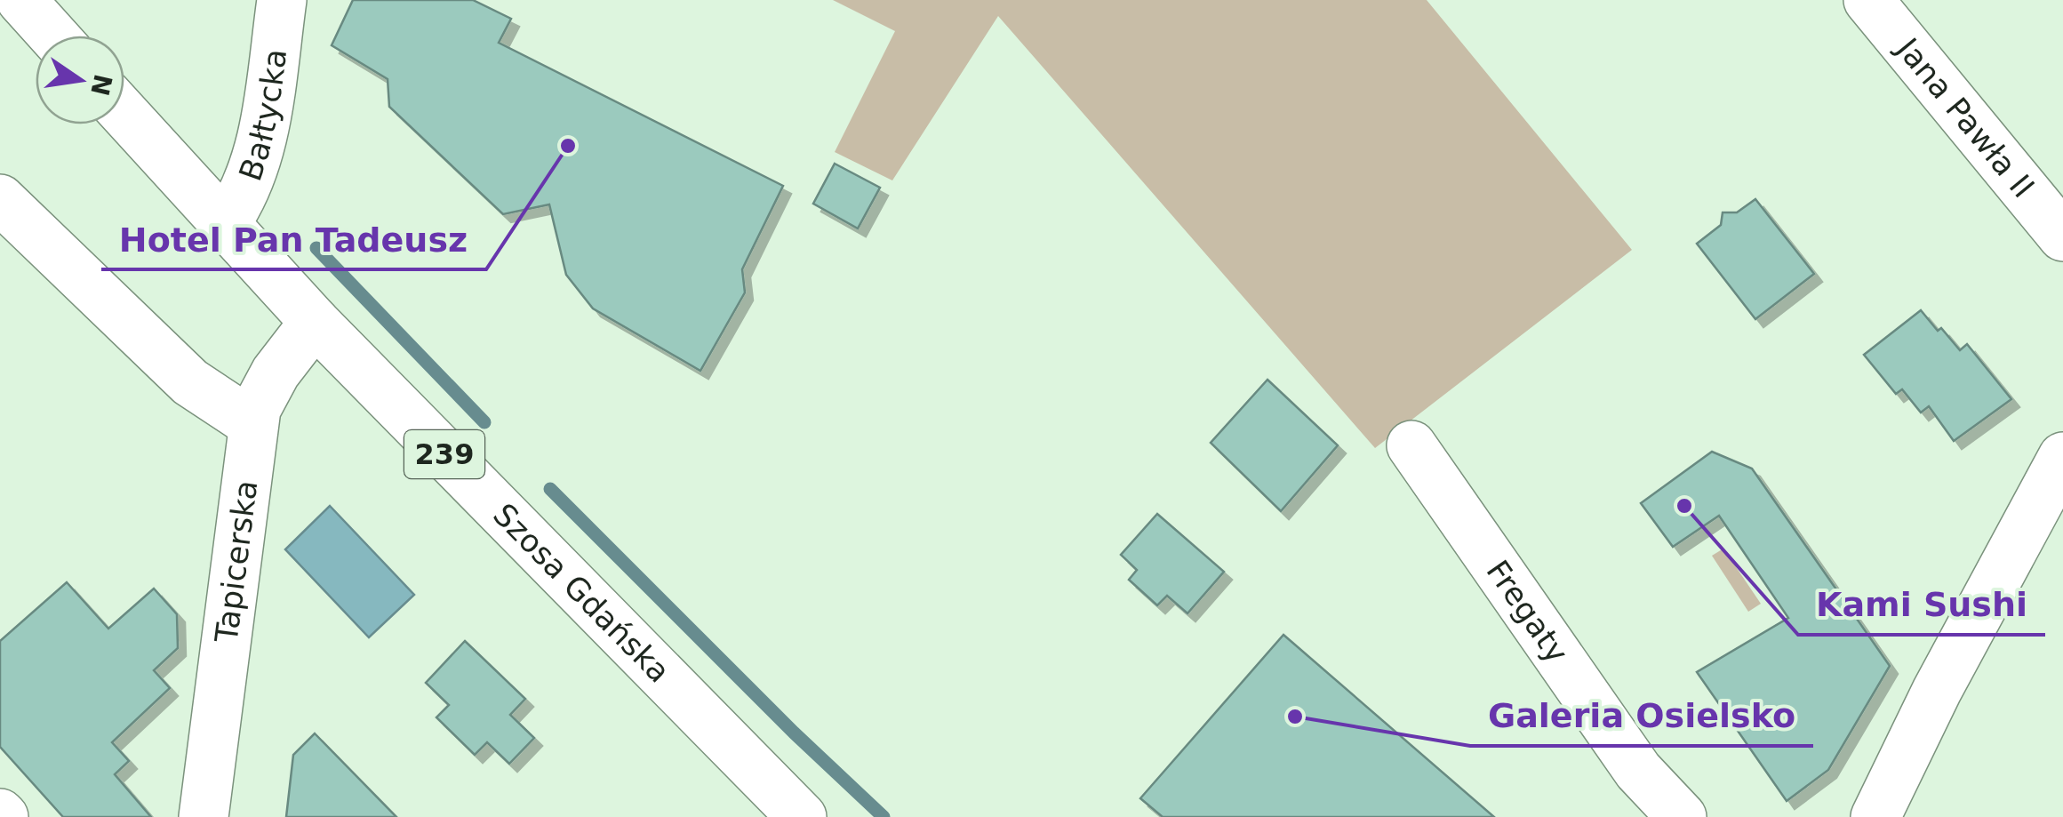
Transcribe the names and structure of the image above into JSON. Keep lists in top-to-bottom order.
{
  "streets": {
    "street": [
      "Bałtycka",
      "Jana Pawła II",
      "239",
      "Tapicerska",
      "Szosa Gdańska",
      "Fregaty"
    ]
  },
  "crossings": [
    ["Bałtycka", "Szosa Gdańska"],
    ["Tapicerska", "Szosa Gdańska"]
  ],
  "places": ["Hotel Pan Tadeusz", "Kami Sushi", "Galeria Osielsko"],
  "north": "right"
}
